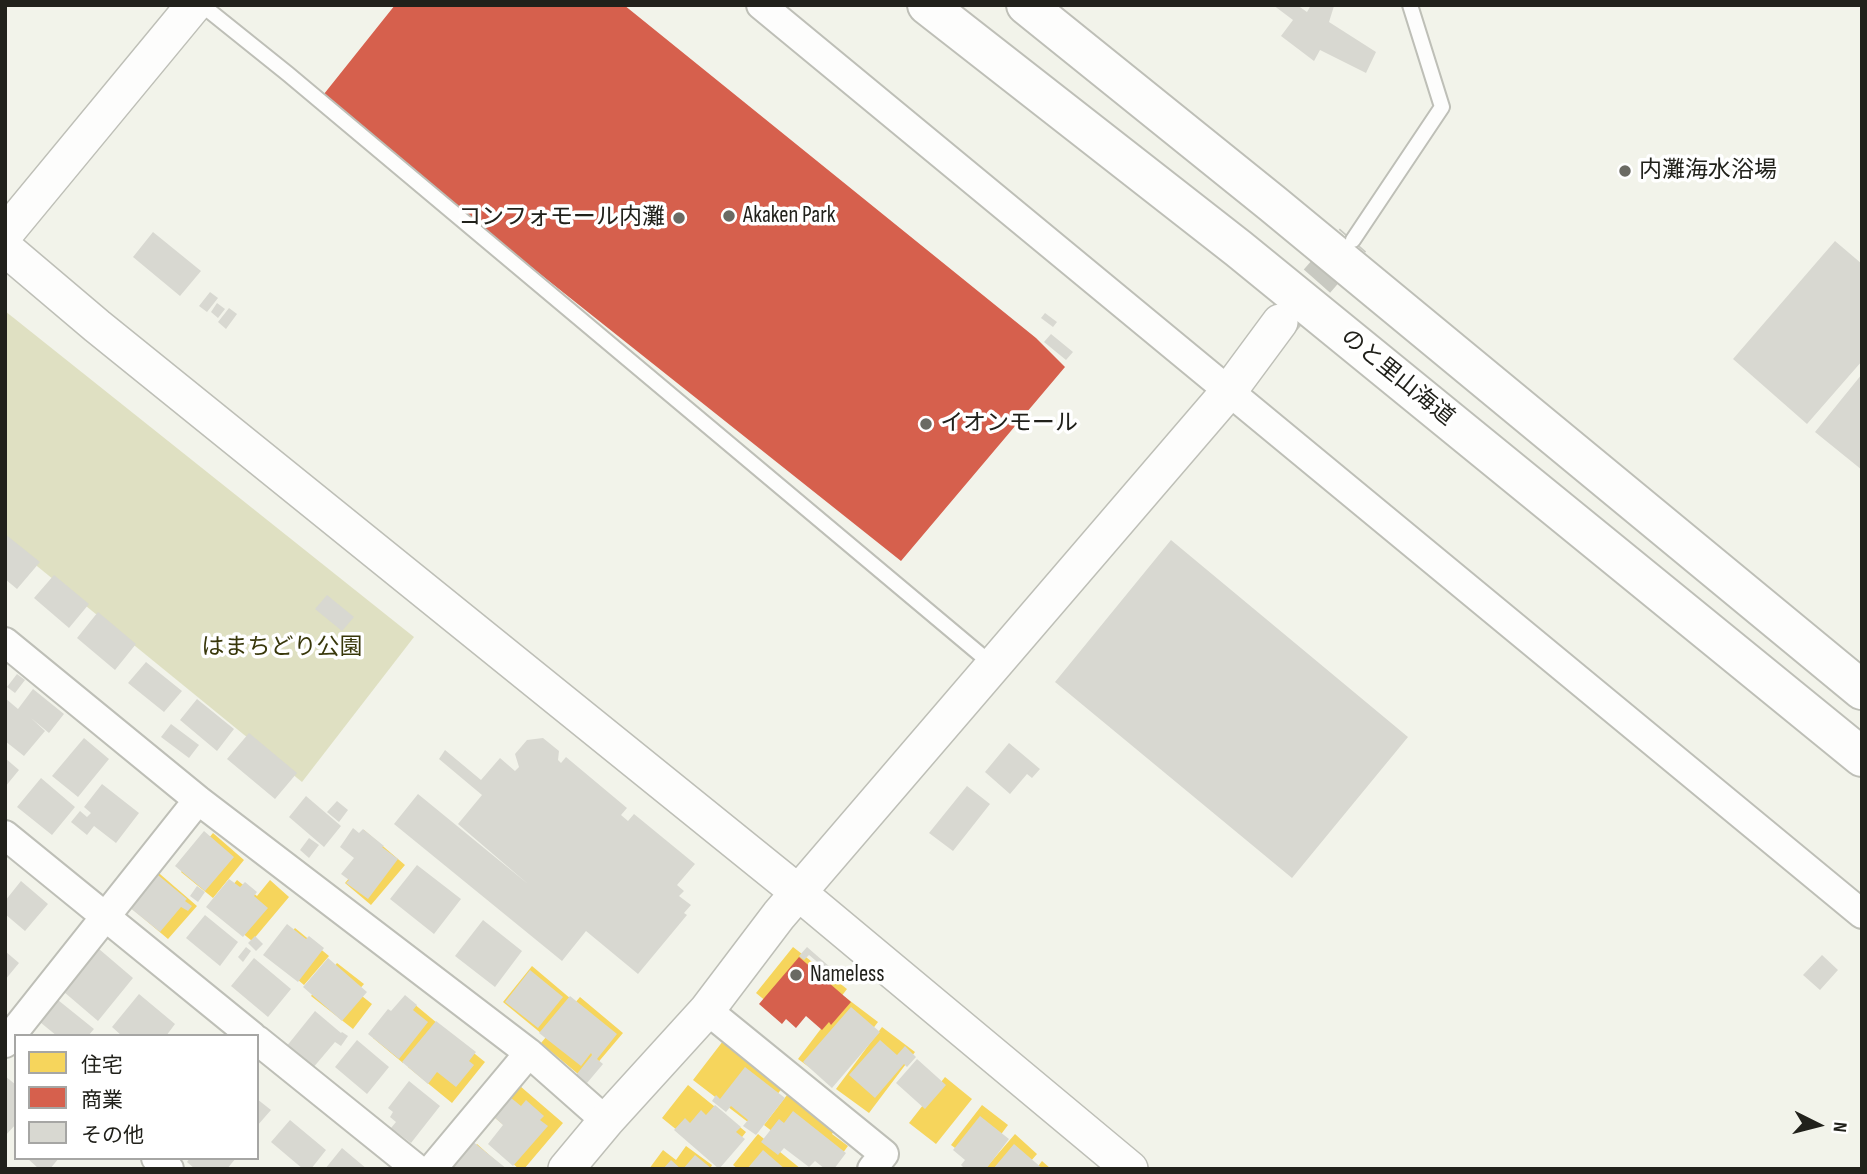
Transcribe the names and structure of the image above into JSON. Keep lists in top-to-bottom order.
{
  "streets": {
    "highway": ["のと里山海道"]
  },
  "parks": ["はまちどり公園"],
  "places": [
    "内灘海水浴場",
    "Akaken Park",
    "コンフォモール内灘",
    "イオンモール",
    "Nameless"
  ],
  "legend": ["住宅", "商業", "その他"],
  "north": "right"
}
